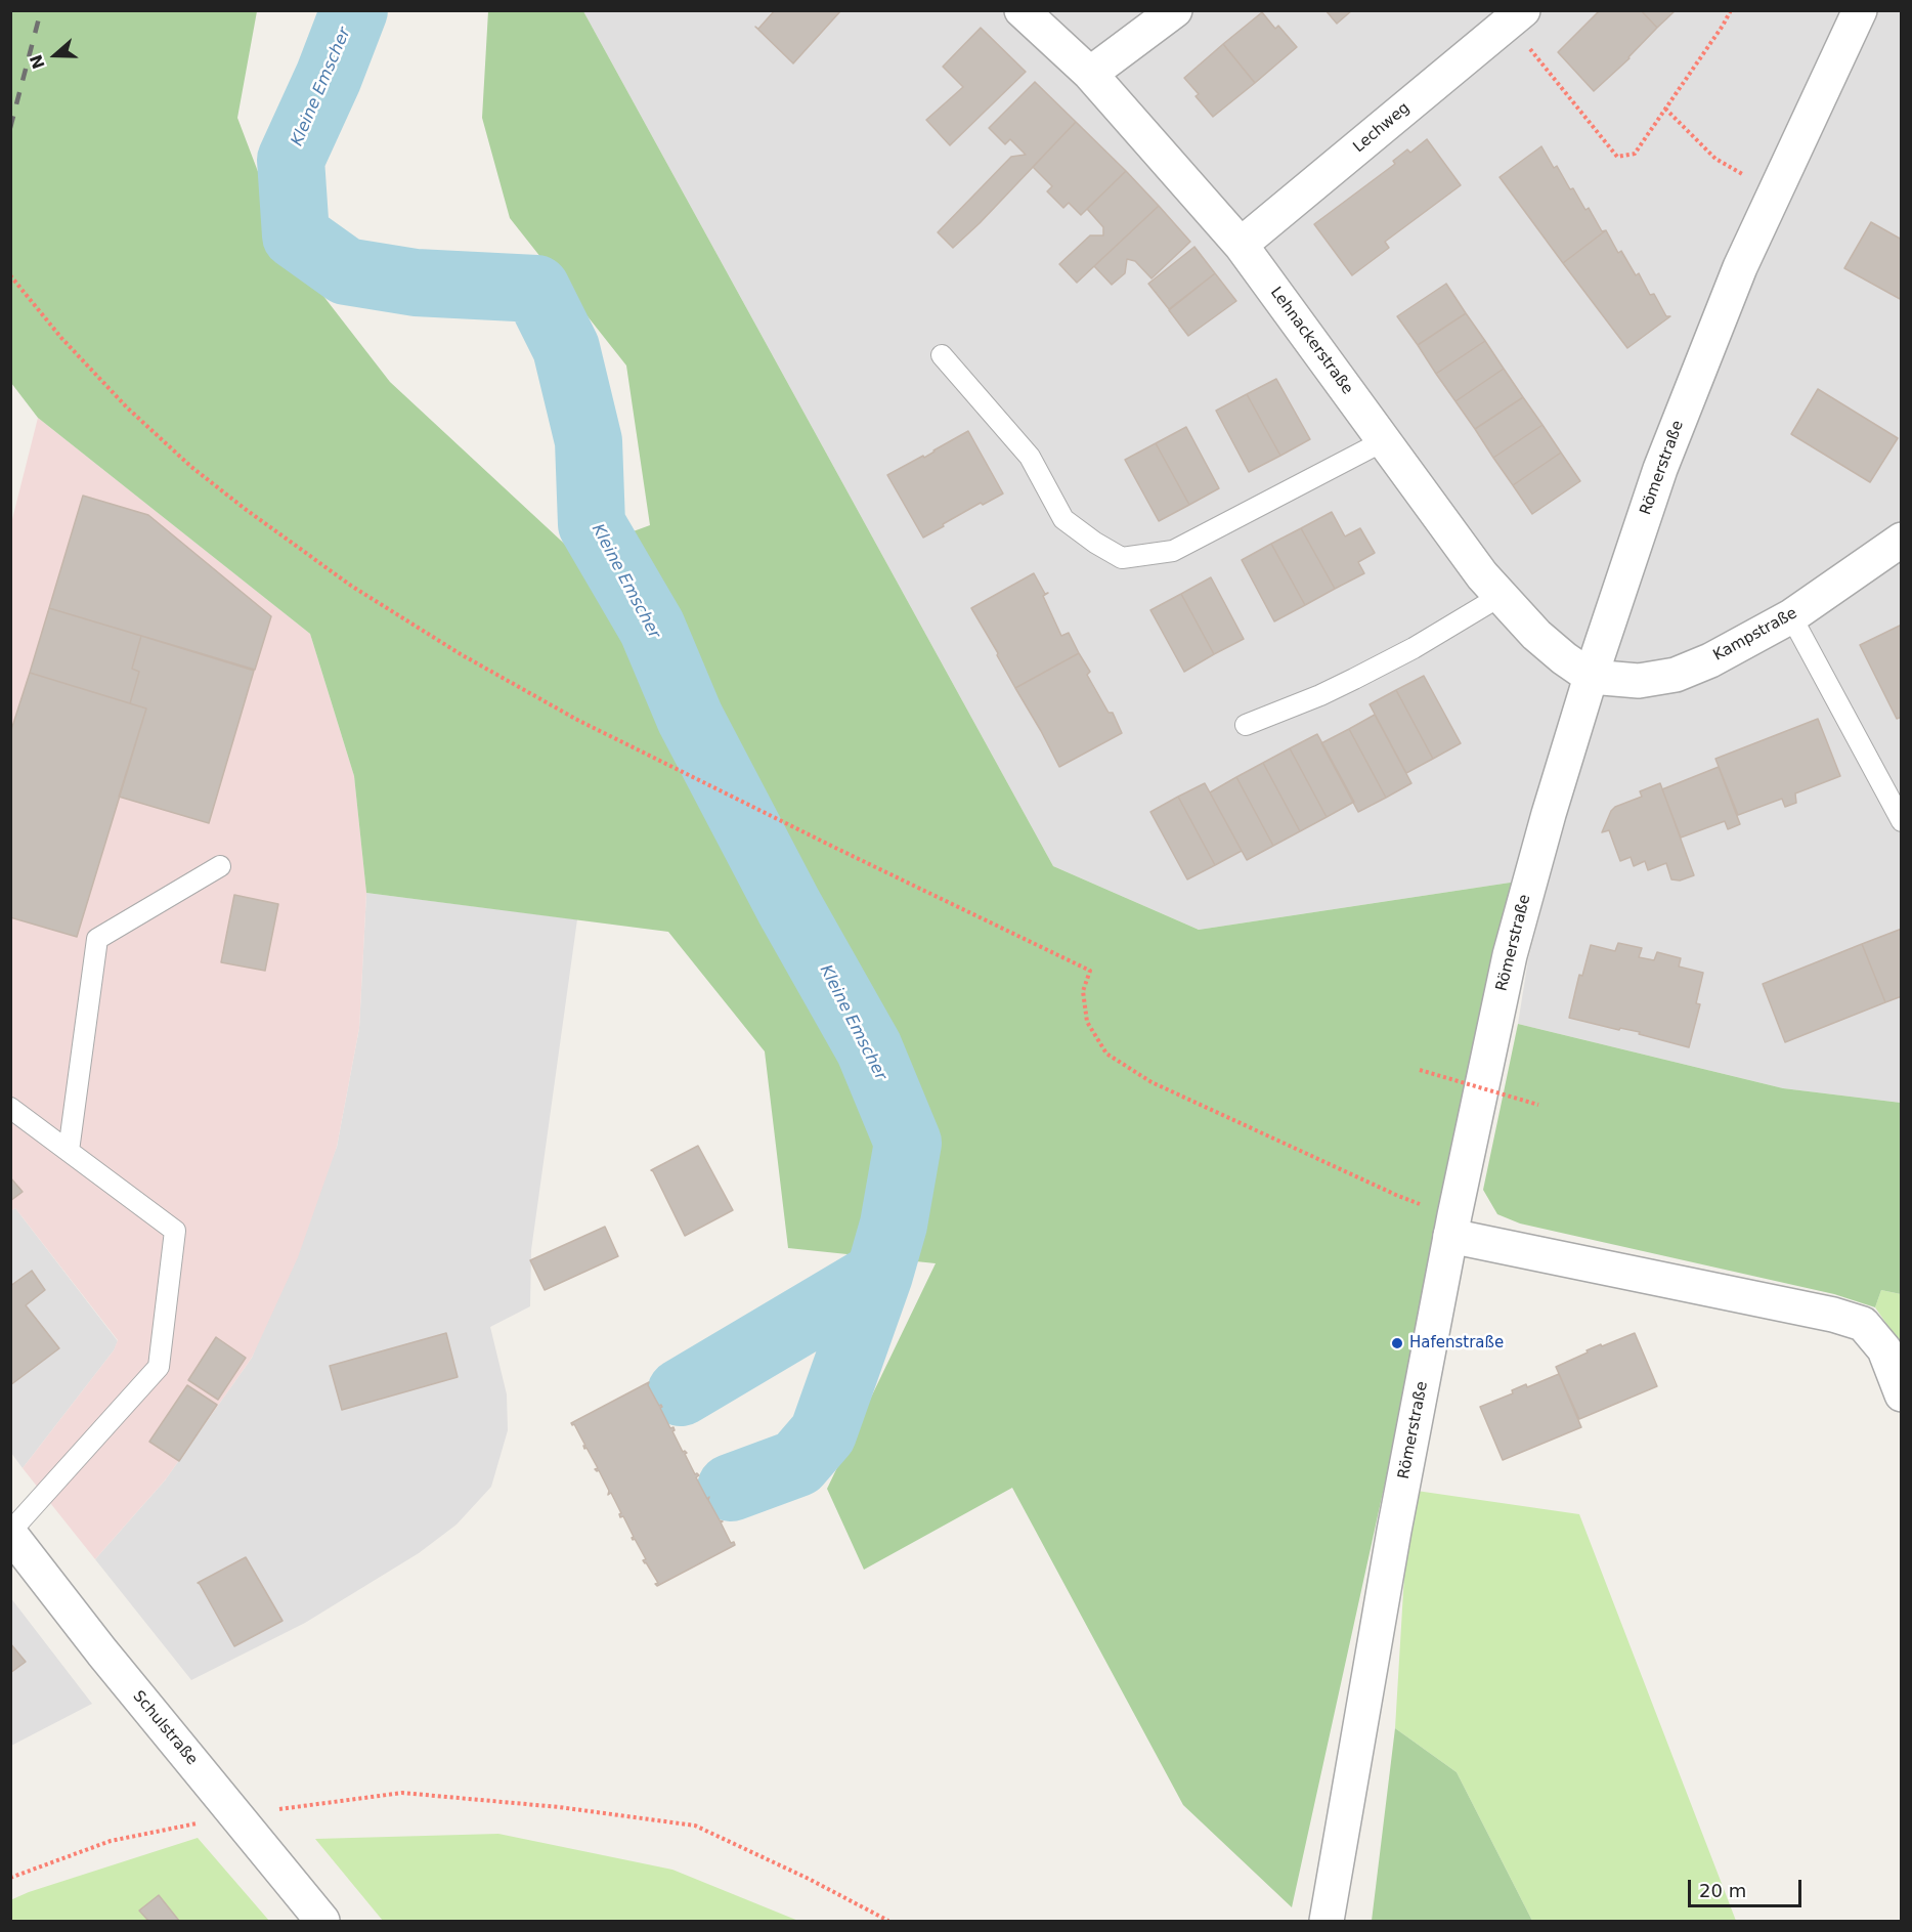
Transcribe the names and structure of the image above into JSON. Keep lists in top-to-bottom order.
{
  "streets": {
    "street": [
      "Lechweg",
      "Lehnackerstraße",
      "Römerstraße",
      "Kampstraße",
      "Schulstraße"
    ]
  },
  "crossings": [
    ["Lechweg", "Lehnackerstraße"],
    ["Lehnackerstraße", "Römerstraße"],
    ["Lehnackerstraße", "Kampstraße"],
    ["Römerstraße", "Kampstraße"]
  ],
  "water": ["Kleine Emscher"],
  "places": ["Hafenstraße"],
  "scale_bar": "20 m",
  "north": "left"
}
